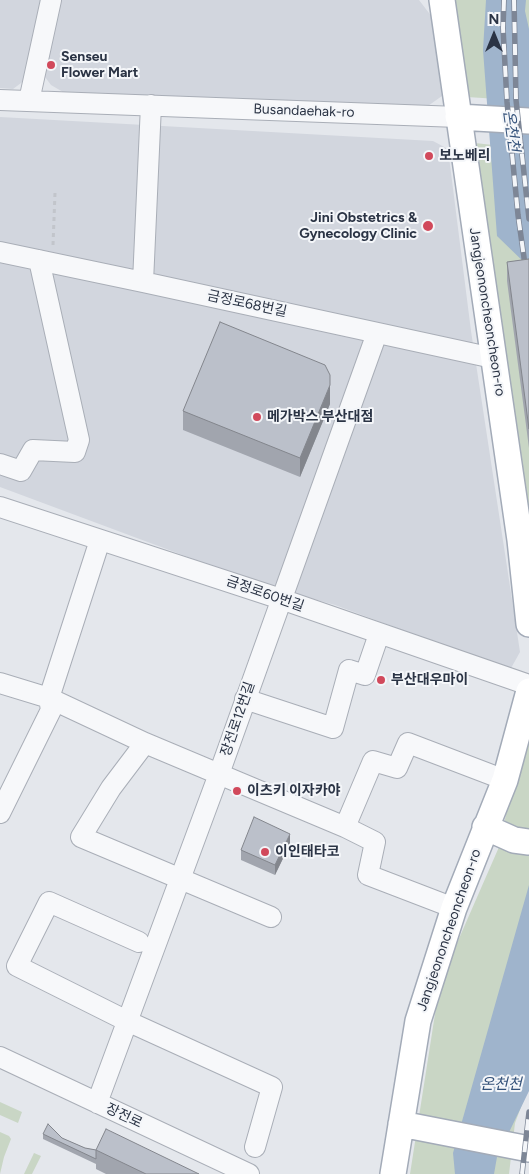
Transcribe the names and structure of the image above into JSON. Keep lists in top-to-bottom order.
{
  "streets": {
    "main road": ["Jangjeononcheoncheon-ro"],
    "street": [
      "Busandaehak-ro",
      "금정로68번길",
      "금정로60번길",
      "장전로12번길",
      "장전로"
    ]
  },
  "crossings": [
    ["Busandaehak-ro", "Jangjeononcheoncheon-ro"],
    ["금정로68번길", "Jangjeononcheoncheon-ro"],
    ["금정로68번길", "장전로12번길"],
    ["금정로60번길", "장전로12번길"],
    ["장전로12번길", "장전로"]
  ],
  "water": ["온천천"],
  "places": [
    "Senseu Flower Mart",
    "보노베리",
    "Jini Obstetrics & Gynecology Clinic",
    "메가박스 부산대점",
    "부산대우마이",
    "이츠키 이자카야",
    "이인태타코"
  ],
  "north": "top"
}
